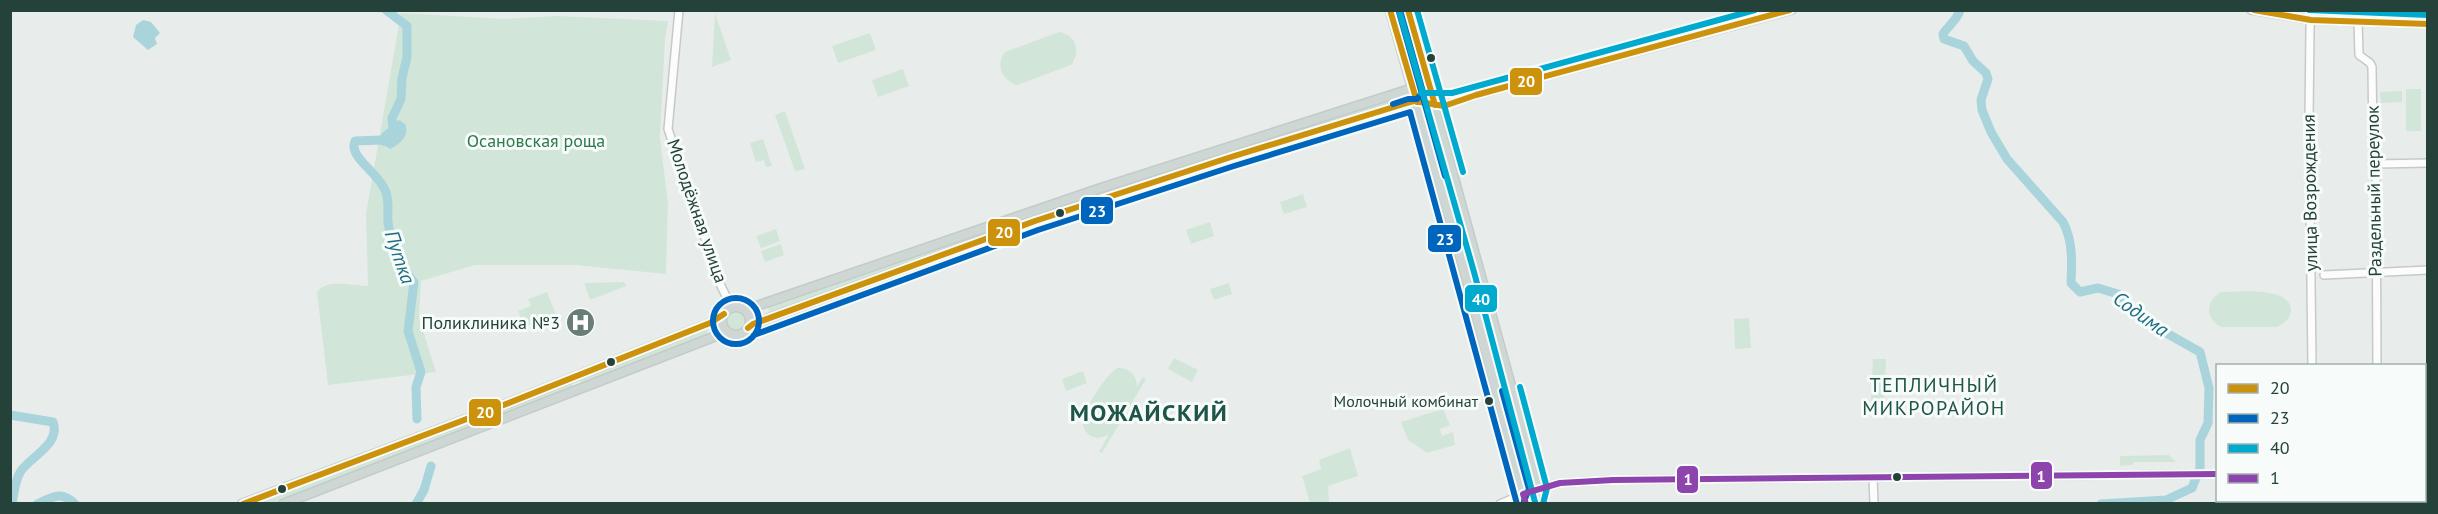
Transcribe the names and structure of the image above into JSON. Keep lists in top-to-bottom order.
{
  "streets": {
    "street": ["Раздельный переулок", "улица Возрождения", "Молодёжная улица"]
  },
  "districts": ["ТЕПЛИЧНЫЙ МИКРОРАЙОН", "МОЖАЙСКИЙ"],
  "water": ["Путка", "Содима"],
  "parks": ["Осановская роща"],
  "places": {
    "hospital": ["Поликлиника №3"],
    "other": ["Молочный комбинат"]
  },
  "lines": [
    "transit line 20",
    "transit line 23",
    "transit line 40",
    "transit line 1"
  ],
  "legend": [
    "20",
    "23",
    "40",
    "1"
  ]
}
